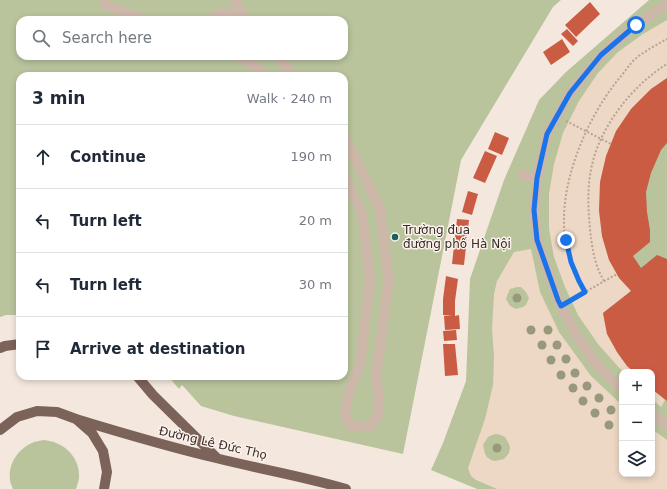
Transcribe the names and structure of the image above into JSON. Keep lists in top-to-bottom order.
{
  "streets": {
    "main road": ["Đường Lê Đức Thọ"]
  },
  "places": ["Trường đua đường phố Hà Nội"],
  "page": {
    "search": "Search here",
    "heading": ["3 min", "Walk · 240 m"],
    "list": [
      ["Continue", "190 m"],
      ["Turn left", "20 m"],
      ["Turn left", "30 m"],
      "Arrive at destination"
    ],
    "map_buttons": ["+", "−"]
  }
}
